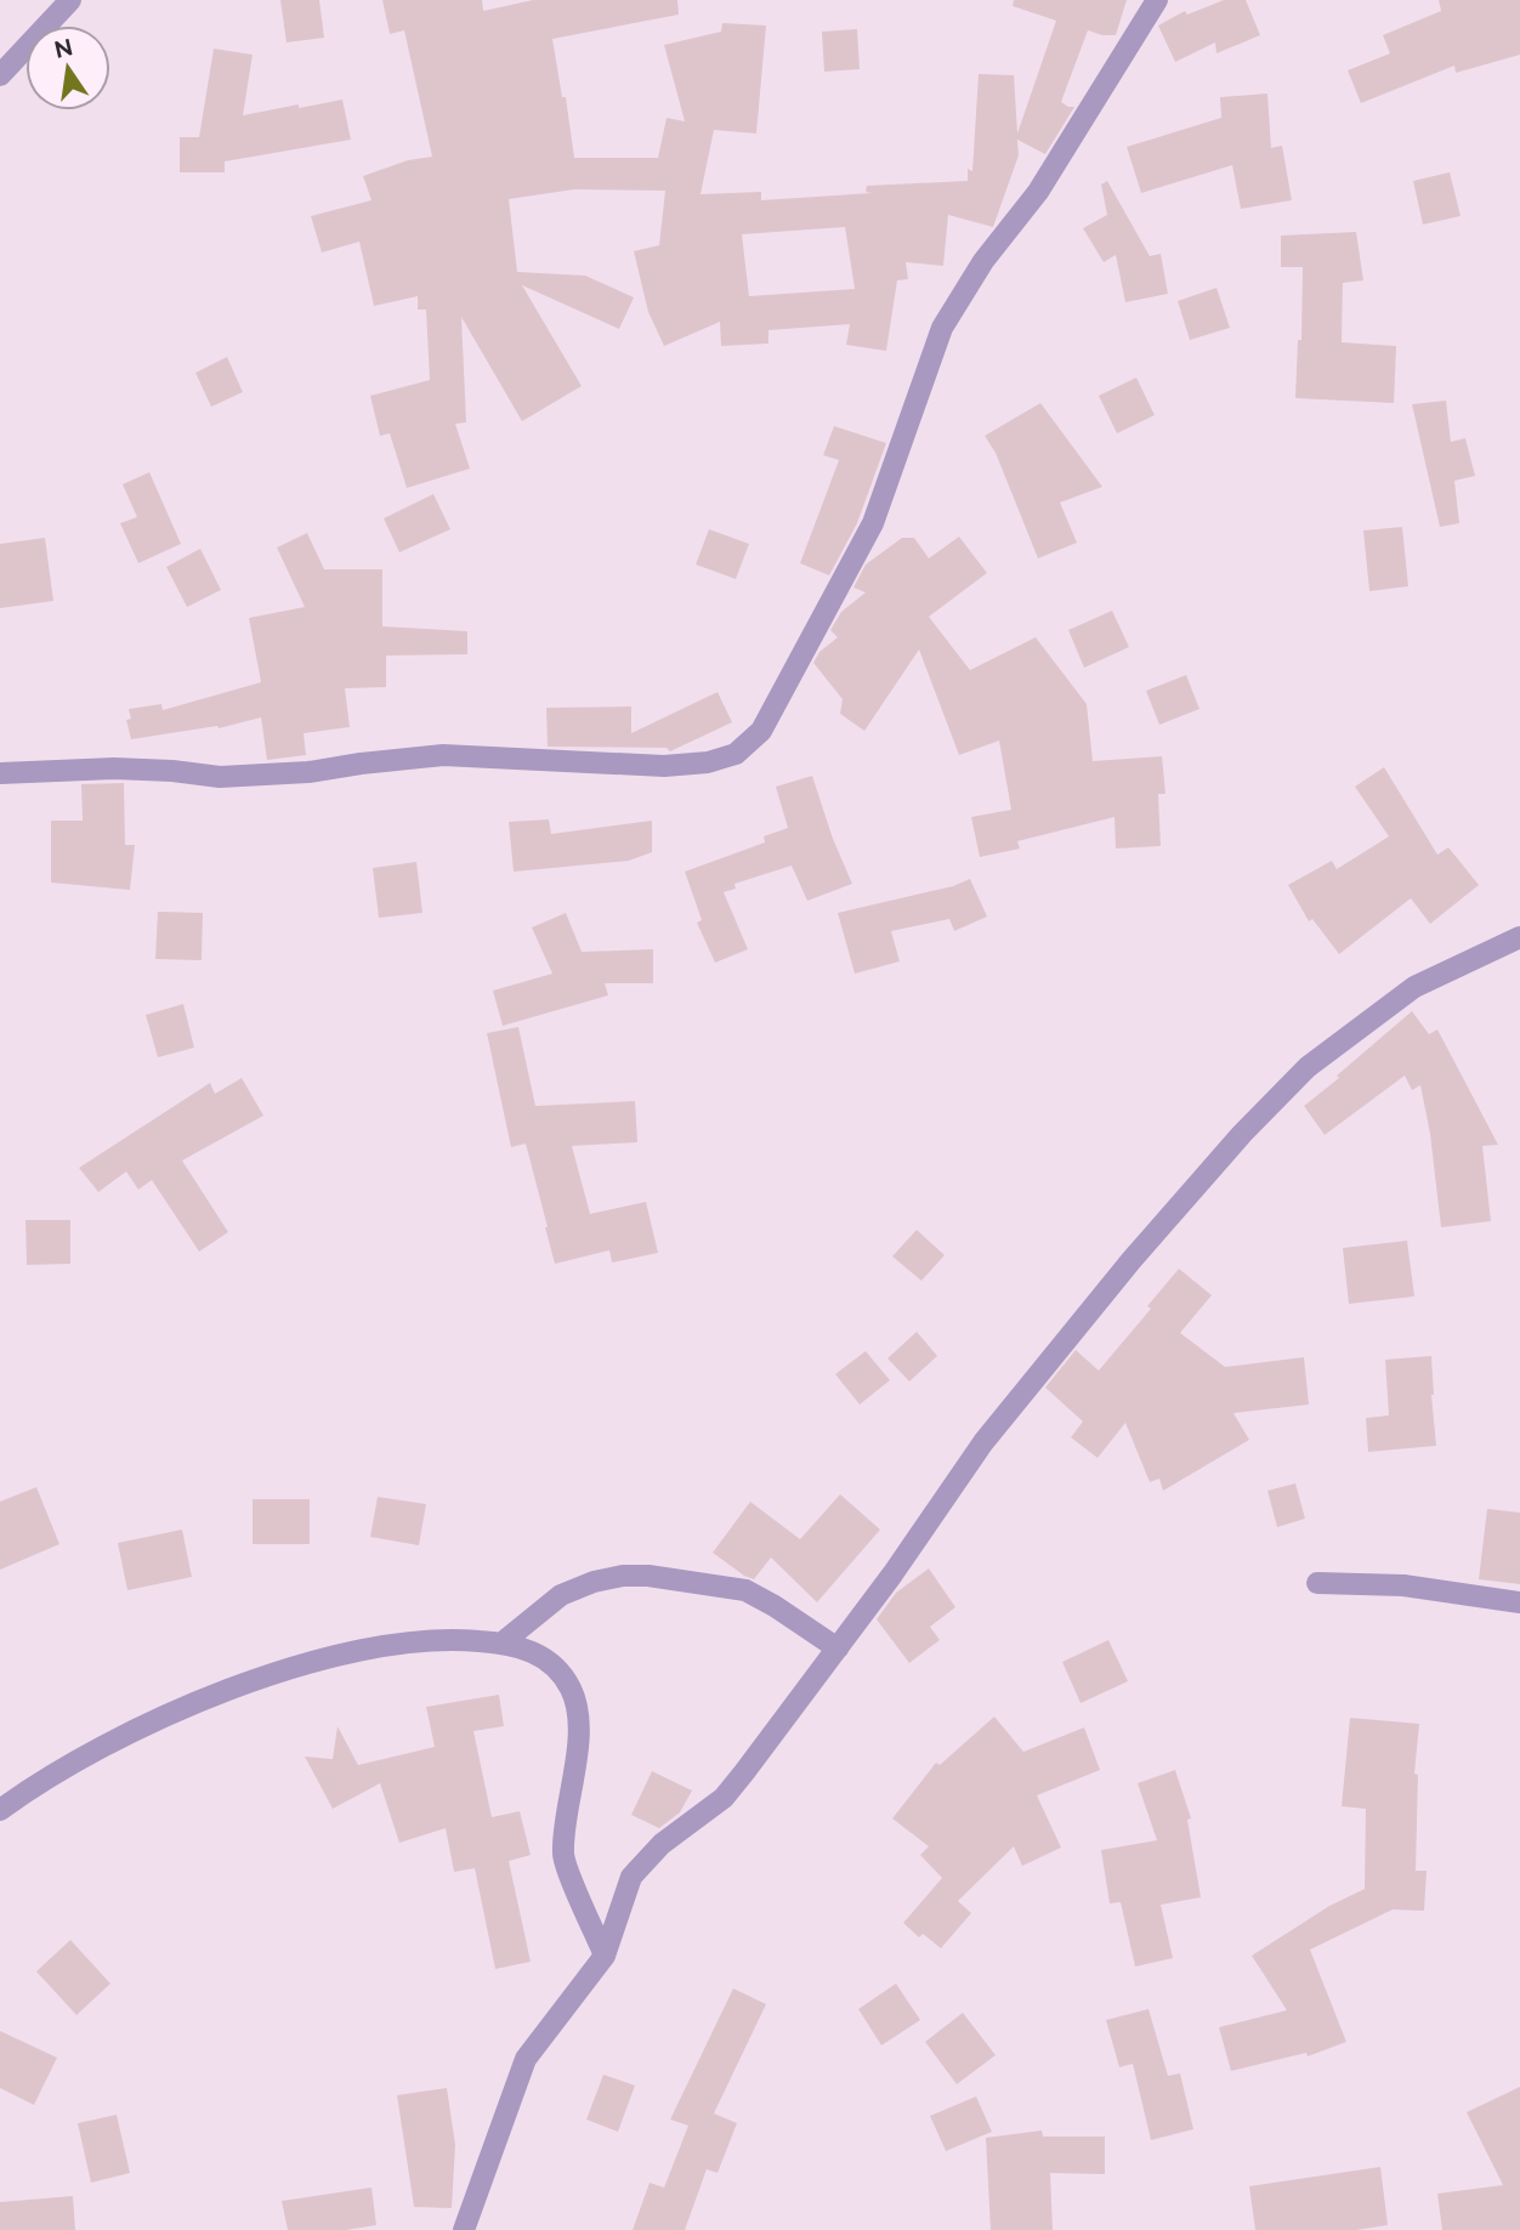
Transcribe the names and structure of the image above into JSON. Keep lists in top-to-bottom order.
{
  "north": "top"
}
